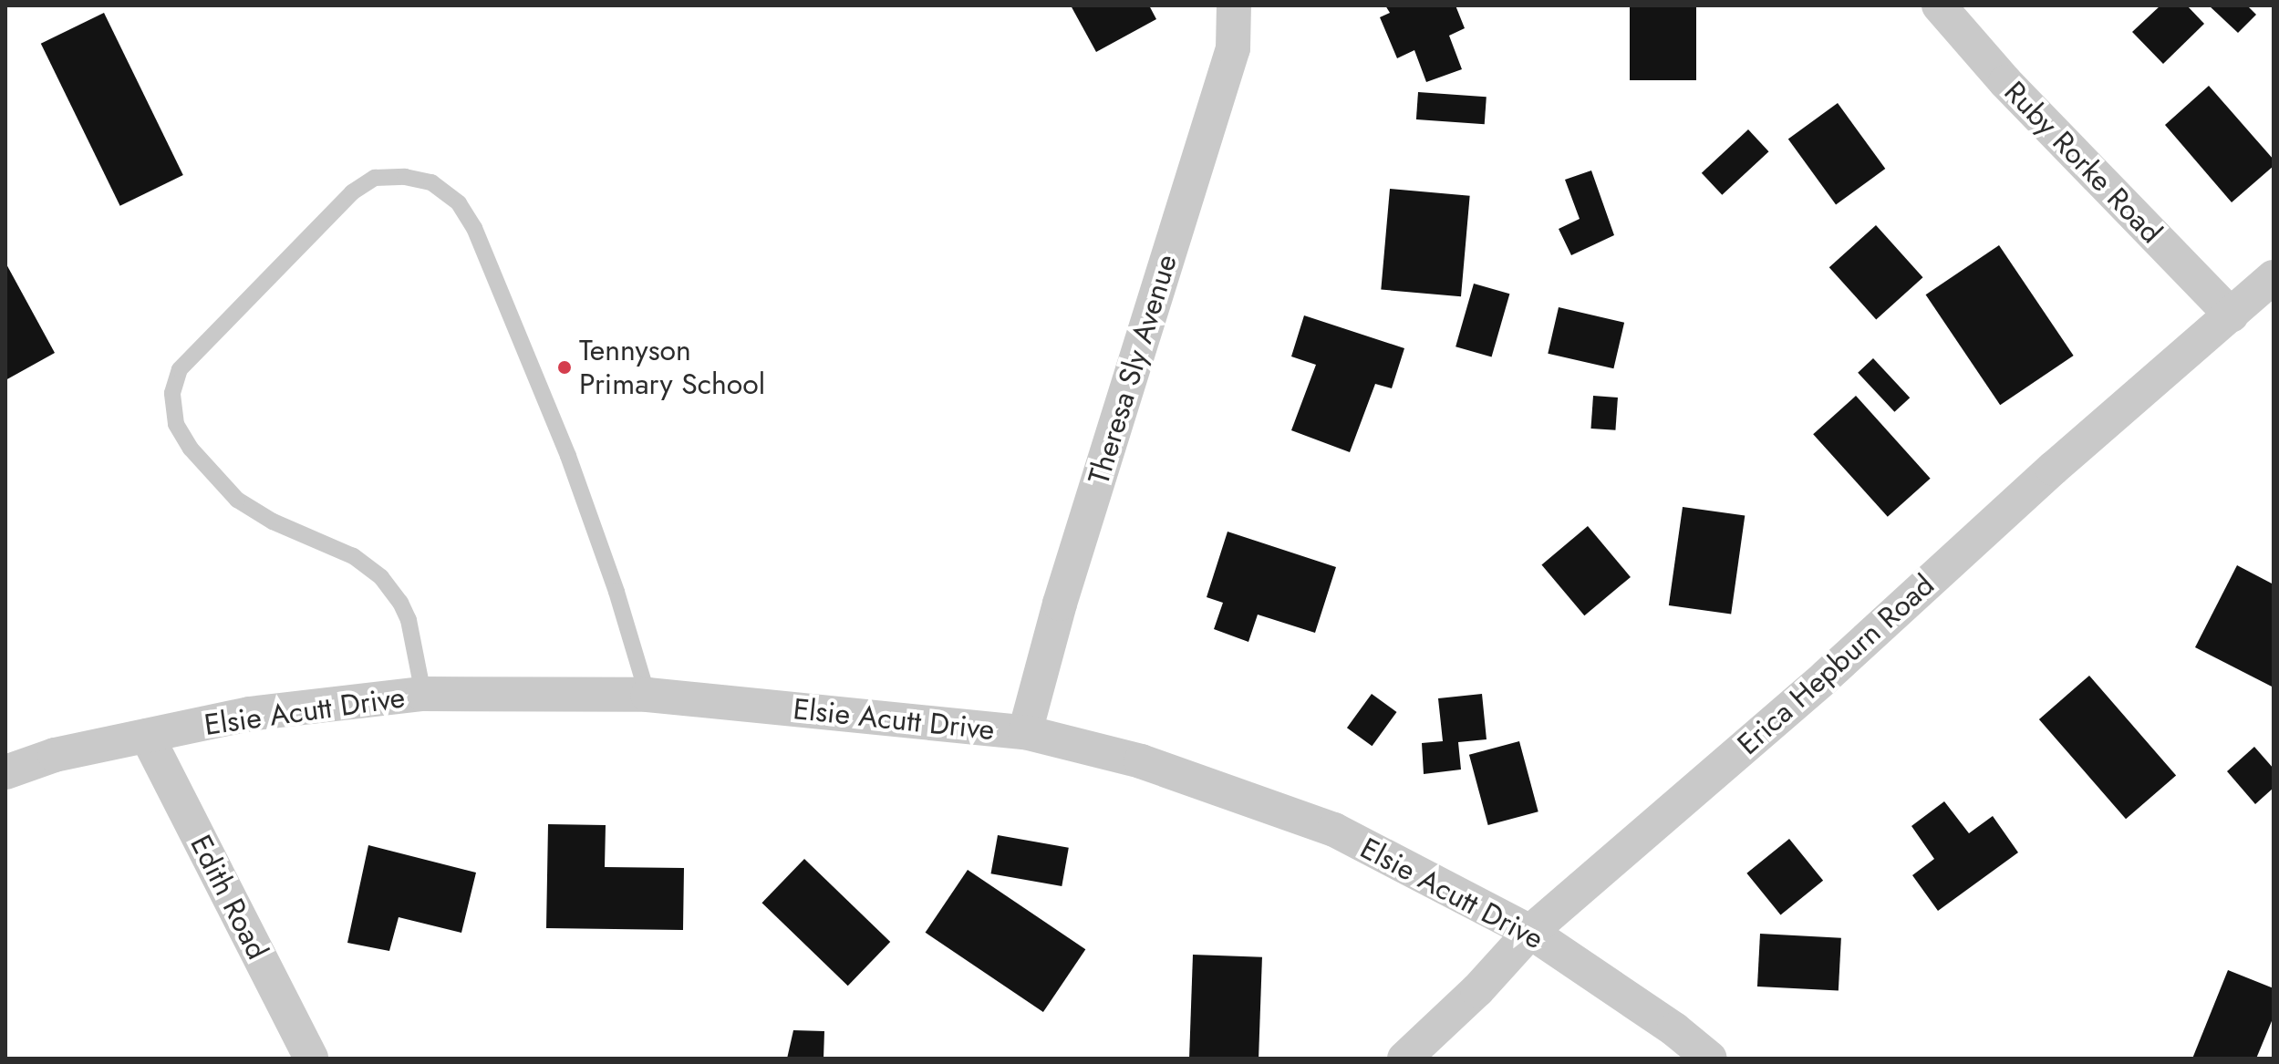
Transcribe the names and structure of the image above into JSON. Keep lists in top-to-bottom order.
{
  "streets": {
    "street": [
      "Ruby Rorke Road",
      "Theresa Sly Avenue",
      "Erica Hepburn Road",
      "Elsie Acutt Drive",
      "Edith Road"
    ]
  },
  "crossings": [
    ["Ruby Rorke Road", "Erica Hepburn Road"],
    ["Theresa Sly Avenue", "Elsie Acutt Drive"],
    ["Erica Hepburn Road", "Elsie Acutt Drive"],
    ["Elsie Acutt Drive", "Edith Road"]
  ],
  "places": ["Tennyson Primary School"]
}
